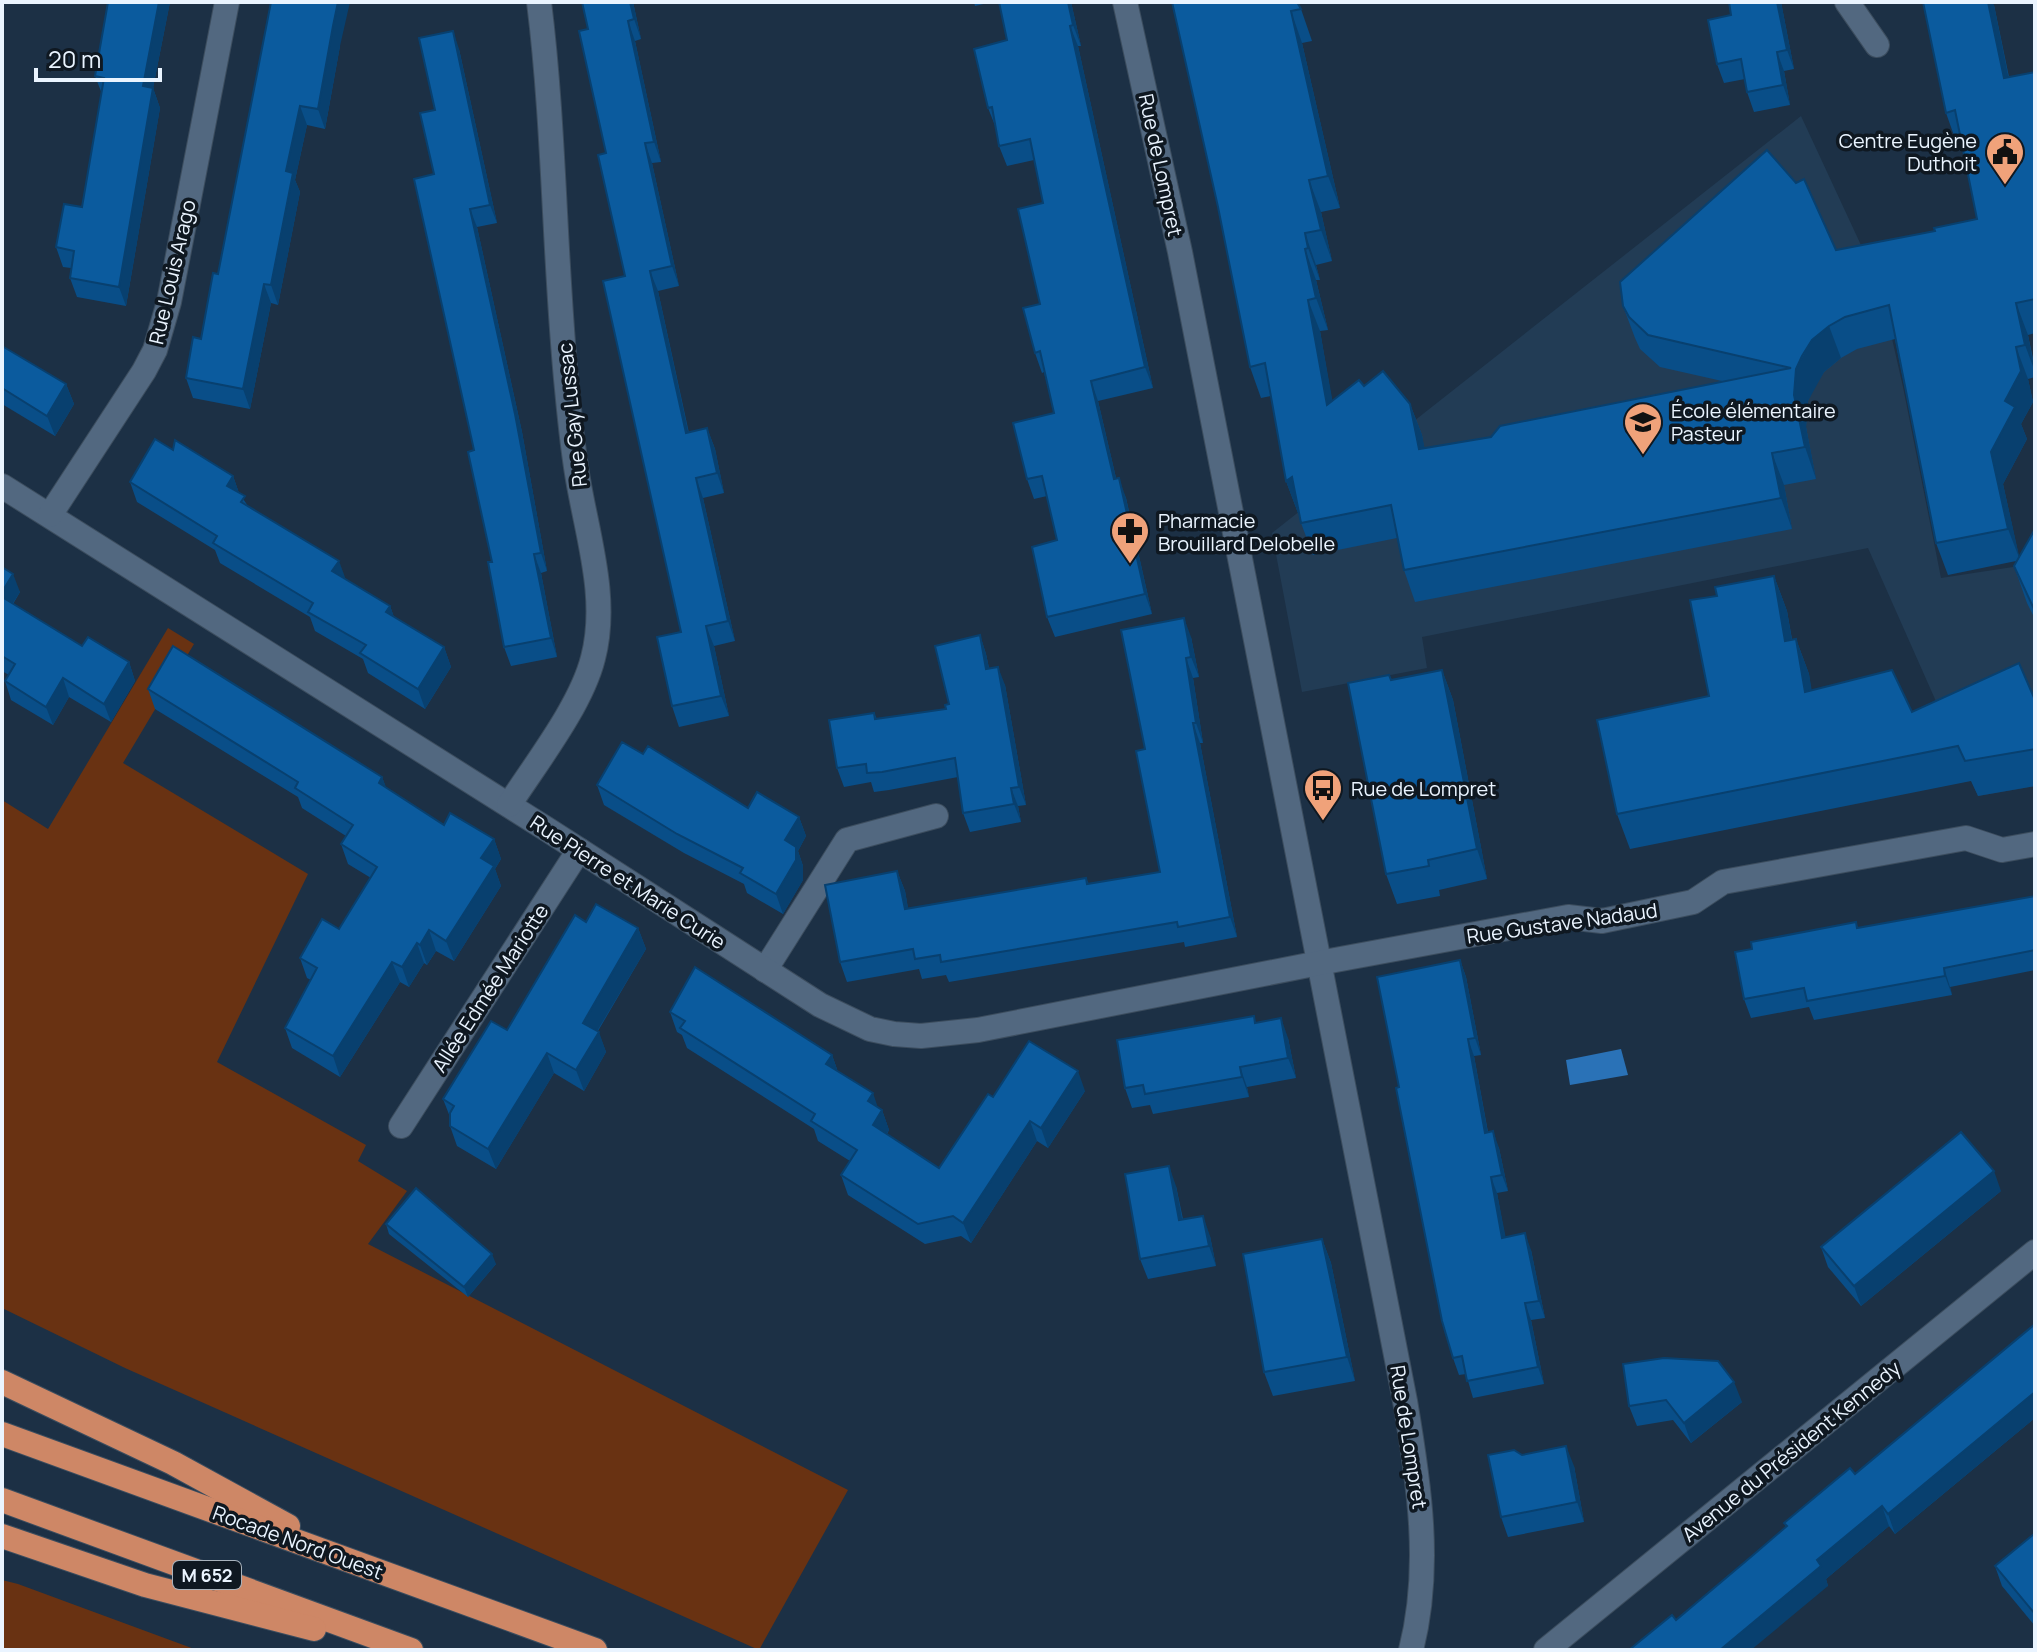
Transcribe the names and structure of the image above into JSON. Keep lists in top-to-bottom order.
{
  "streets": {
    "highway": ["Rocade Nord Ouest", "M 652"],
    "street": [
      "Rue de Lompret",
      "Rue Louis Arago",
      "Rue Gay Lussac",
      "Rue Pierre et Marie Curie",
      "Rue Gustave Nadaud",
      "Allée Edmée Mariotte",
      "Avenue du Président Kennedy"
    ]
  },
  "crossings": [
    ["Rue de Lompret", "Rue Pierre et Marie Curie"],
    ["Rue de Lompret", "Rue Gustave Nadaud"],
    ["Rue Louis Arago", "Rue Pierre et Marie Curie"],
    ["Rue Gay Lussac", "Rue Pierre et Marie Curie"],
    ["Rue Pierre et Marie Curie", "Rue Gustave Nadaud"],
    ["Rue Pierre et Marie Curie", "Allée Edmée Mariotte"]
  ],
  "places": {
    "public building": ["Centre Eugène Duthoit"],
    "school or university": ["École élémentaire Pasteur"],
    "pharmacy": ["Pharmacie Brouillard Delobelle"],
    "bus stop": ["Rue de Lompret"]
  },
  "scale_bar": "20 m"
}
